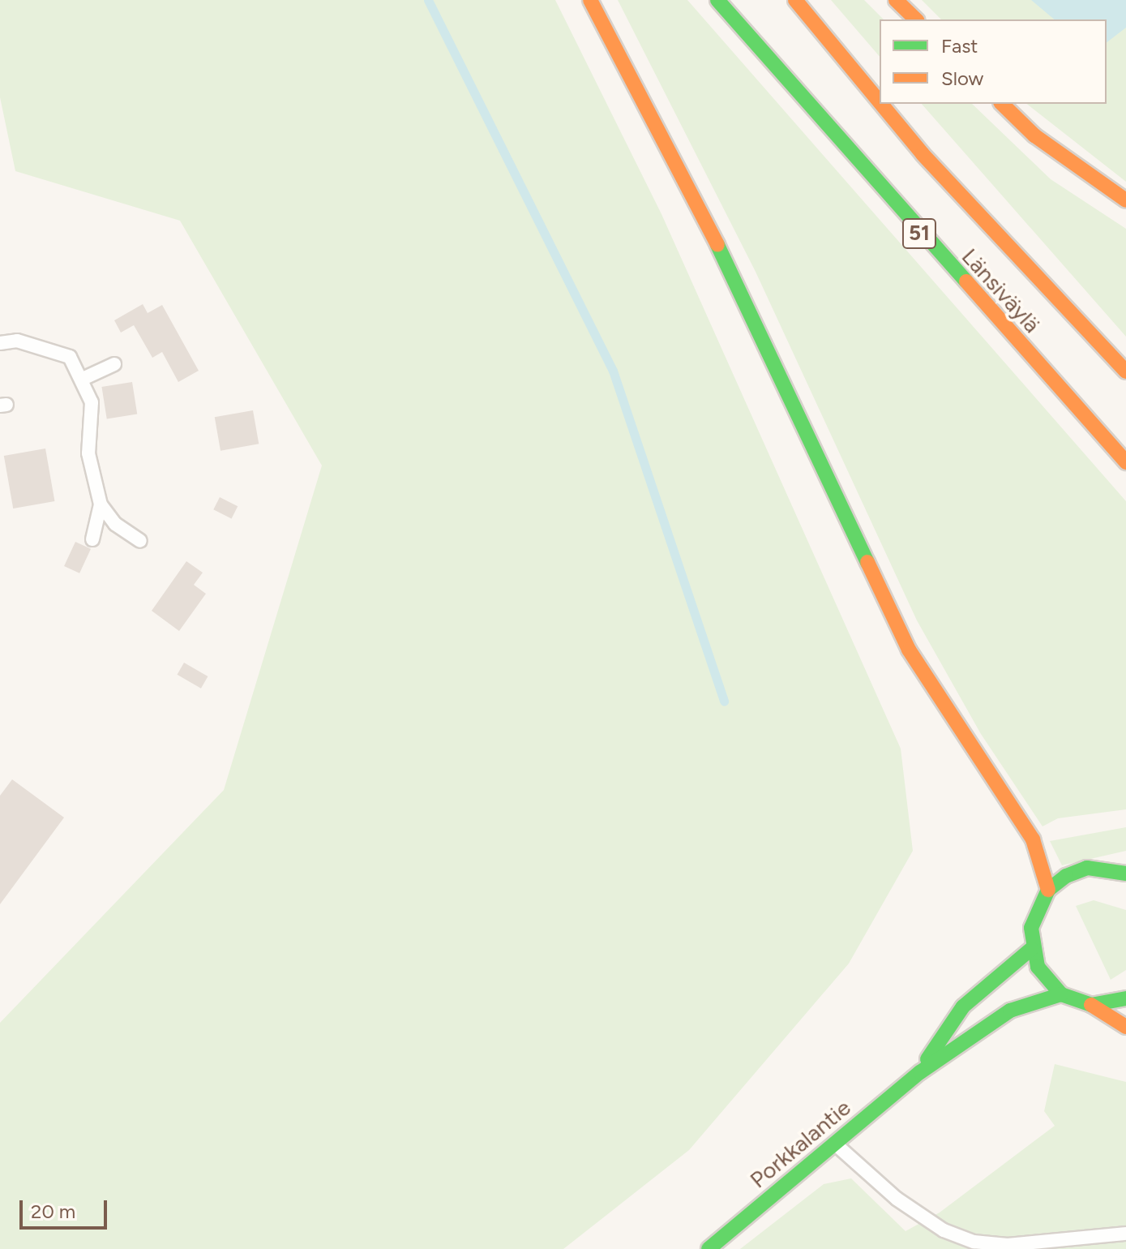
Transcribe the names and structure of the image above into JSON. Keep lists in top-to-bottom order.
{
  "streets": {
    "main road": ["51", "Länsiväylä", "Porkkalantie"]
  },
  "legend": ["Fast", "Slow"],
  "scale_bar": "20 m"
}
